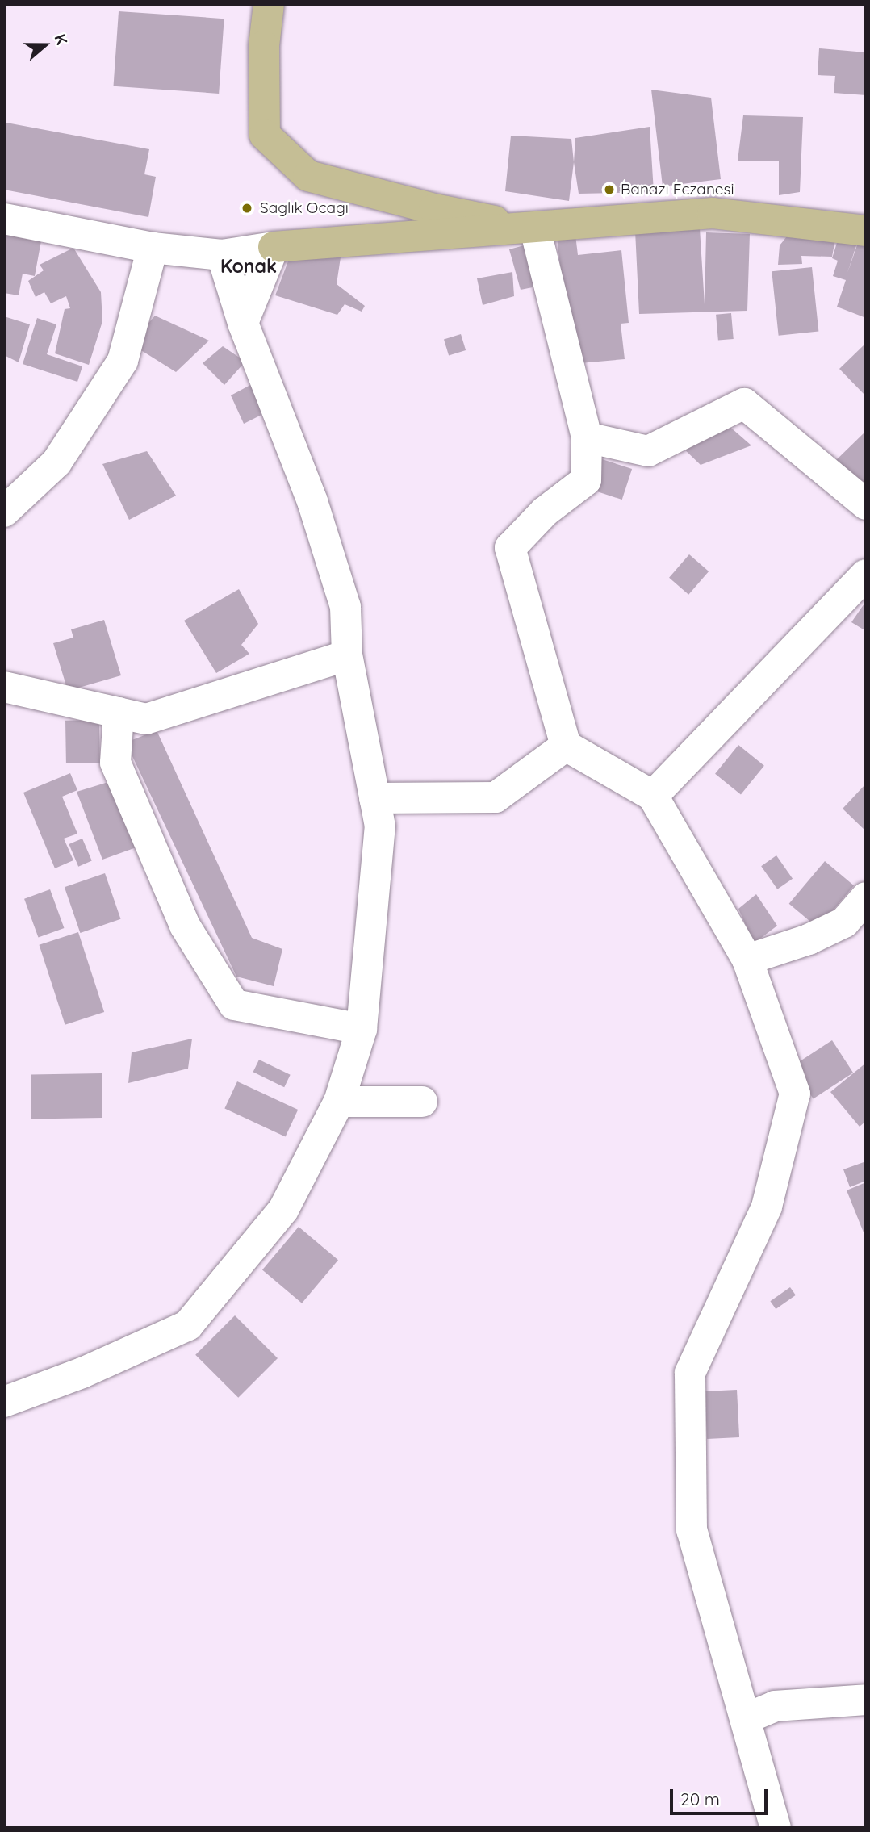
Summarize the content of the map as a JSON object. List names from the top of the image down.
{
  "districts": ["Konak"],
  "places": ["Banazı Eczanesi", "Saglık Ocagı"],
  "scale_bar": "20 m",
  "north": "right"
}
